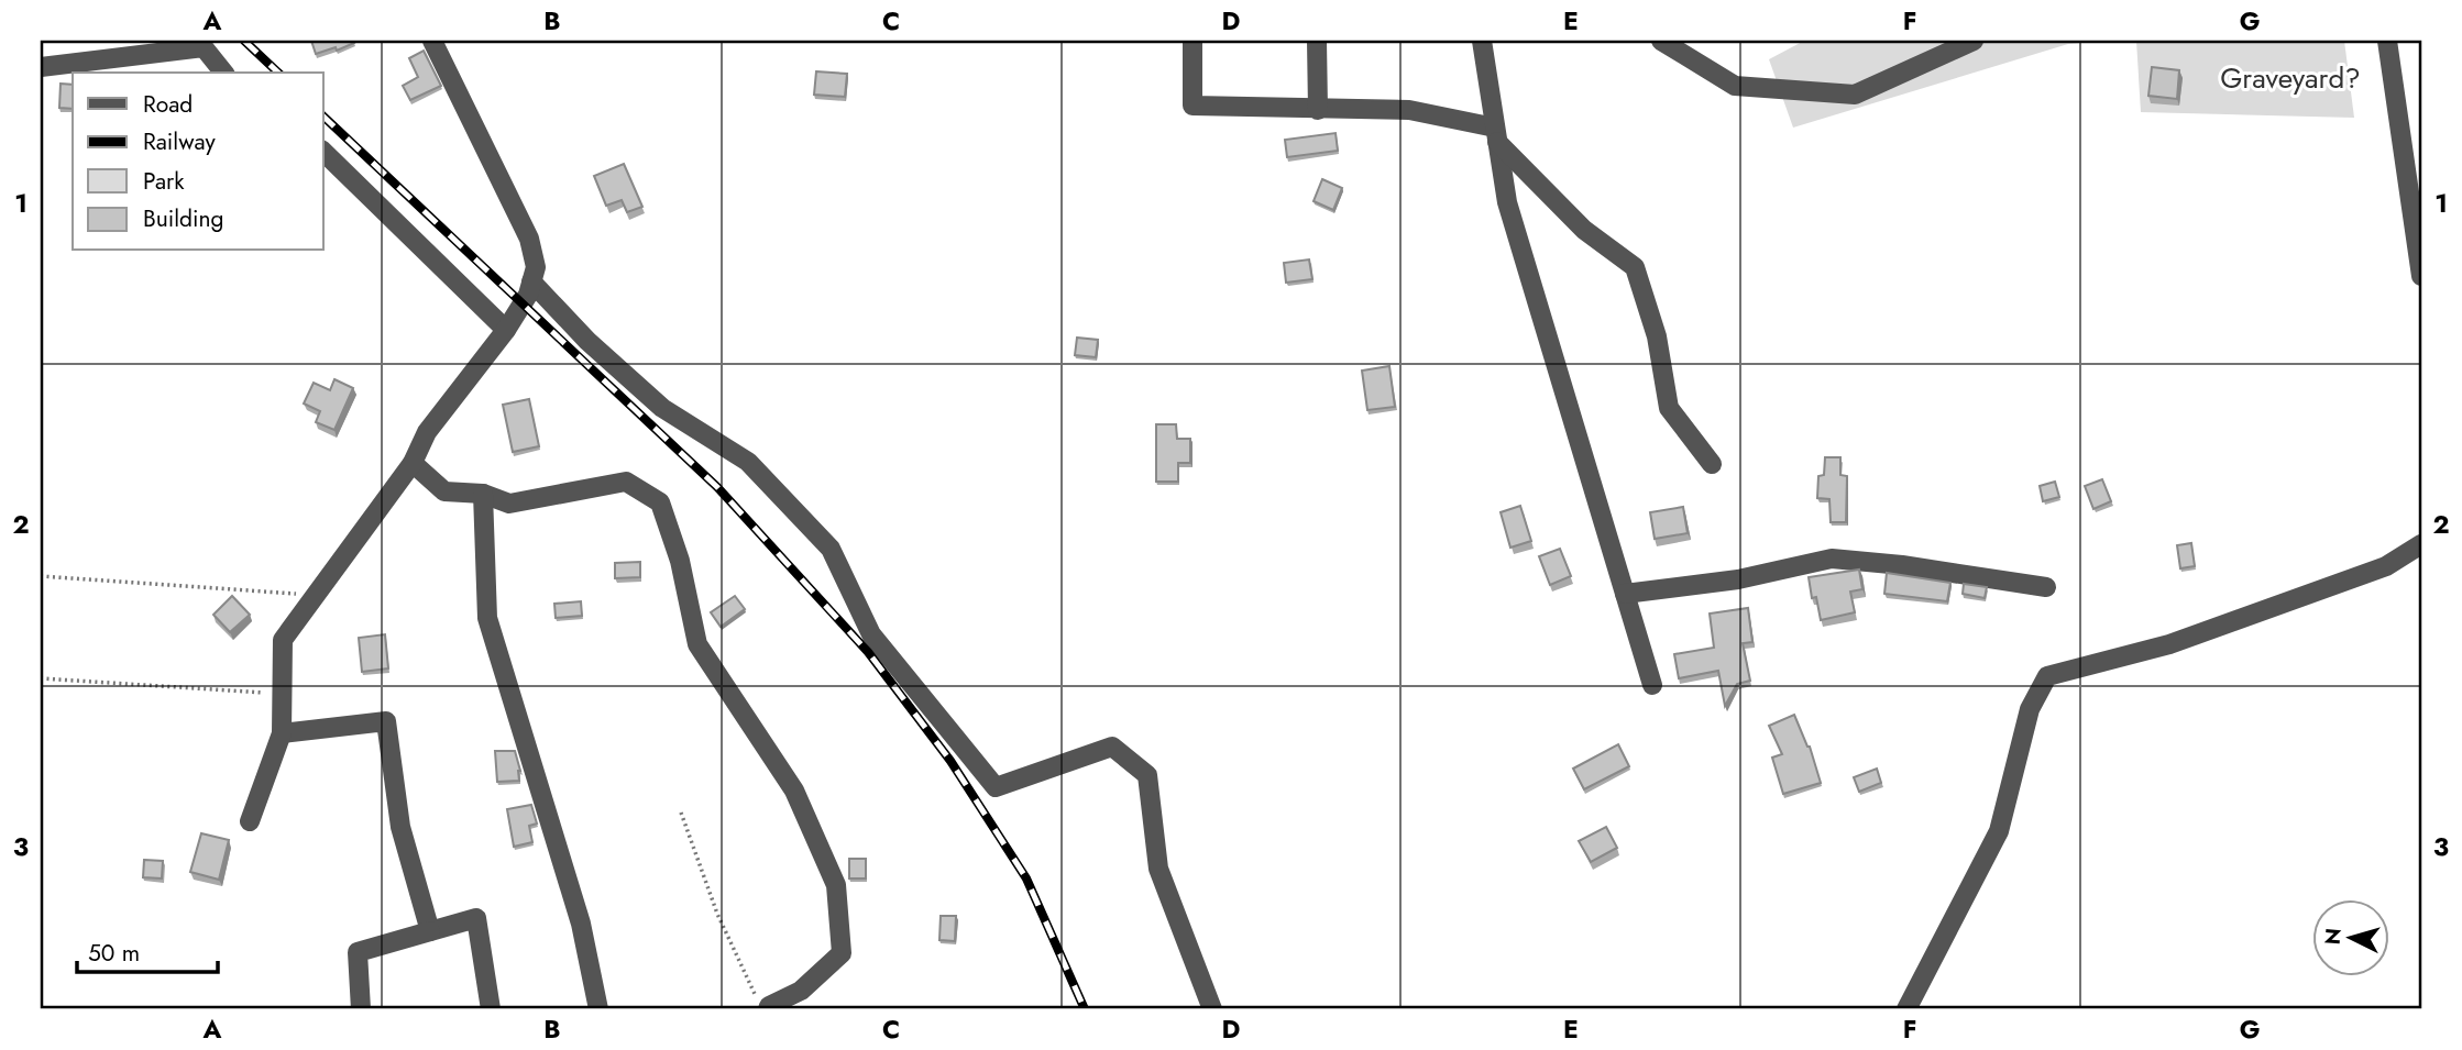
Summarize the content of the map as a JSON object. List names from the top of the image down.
{
  "parks": ["Graveyard?"],
  "legend": [
    "Road",
    "Railway",
    "Park",
    "Building"
  ],
  "scale_bar": "50 m",
  "north": "left",
  "grid": {
    "columns": [
      "A",
      "B",
      "C",
      "D",
      "E",
      "F",
      "G"
    ],
    "rows": ["1", "2", "3"]
  }
}
